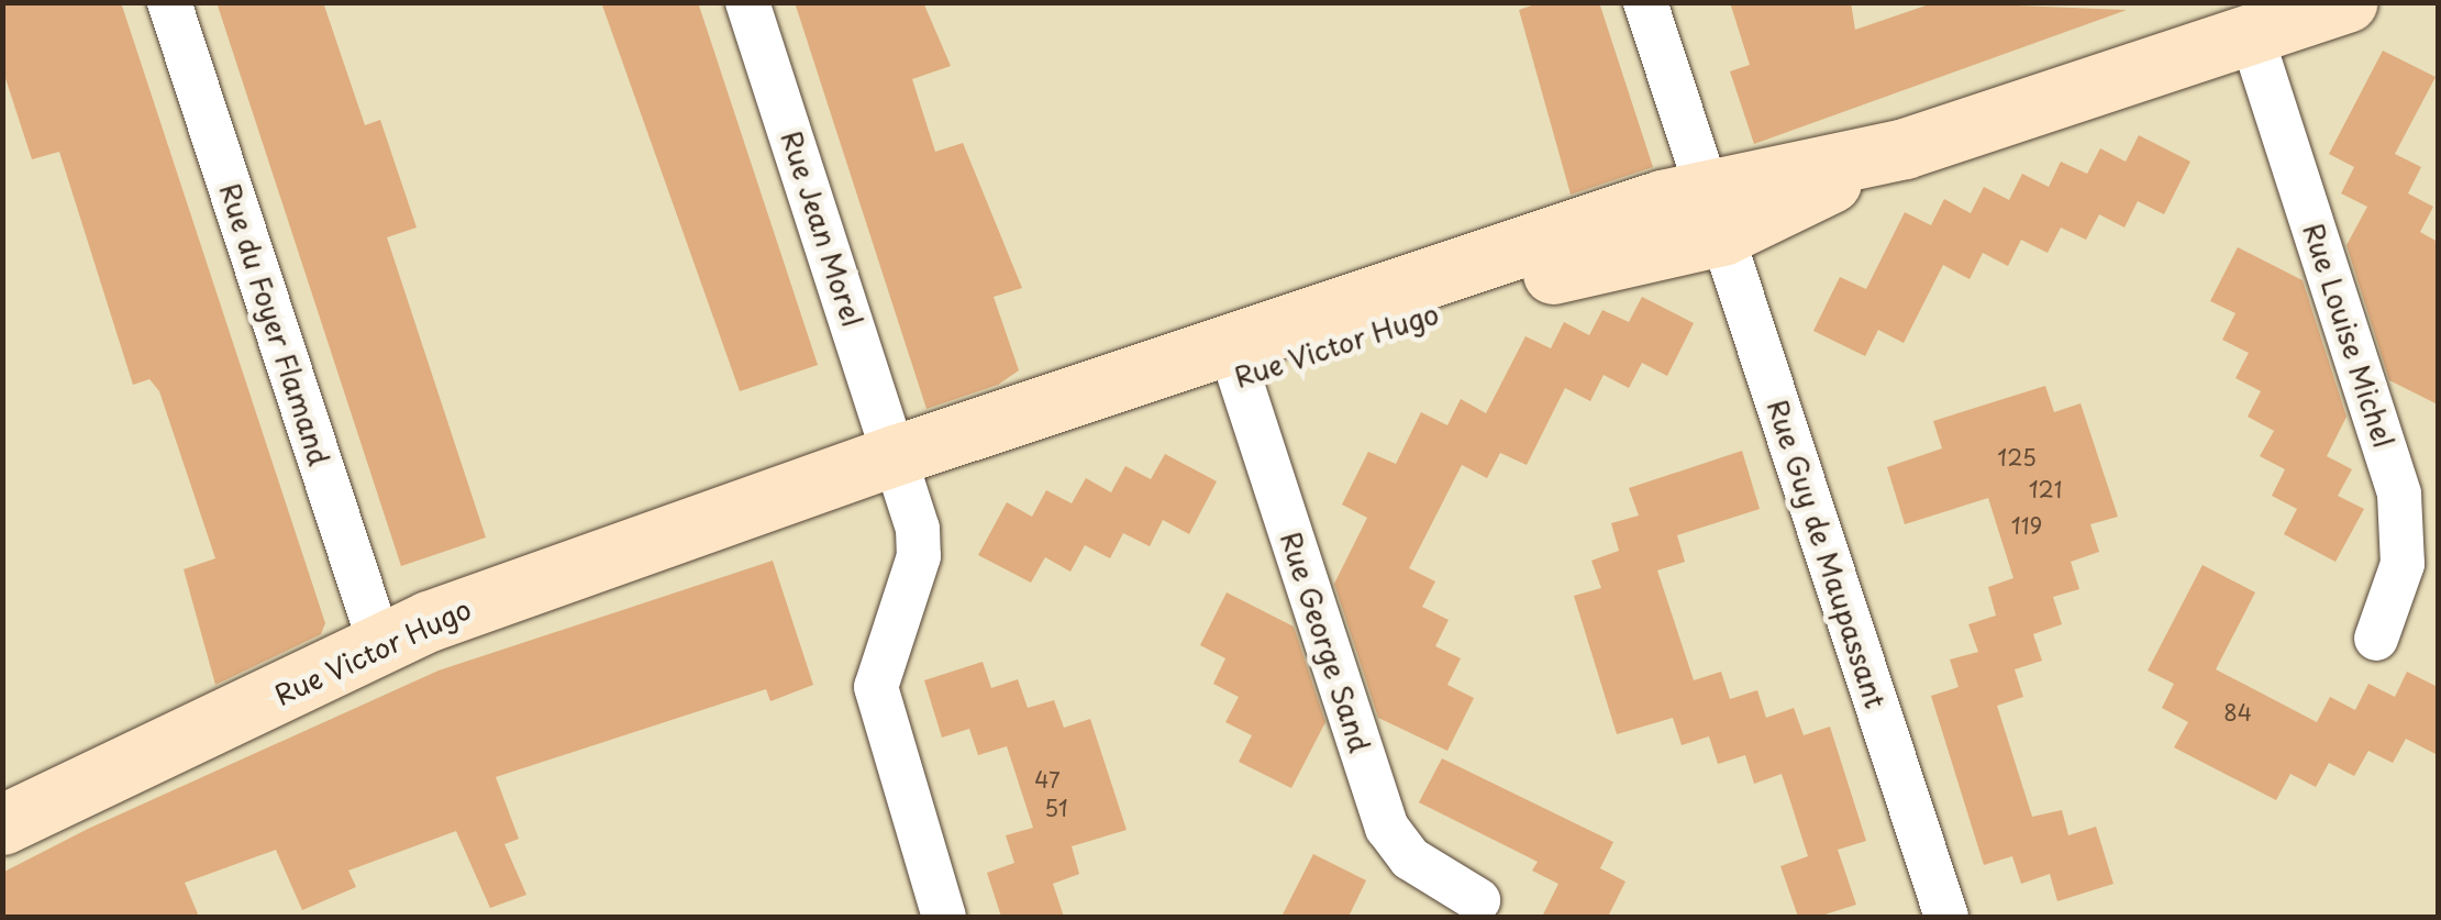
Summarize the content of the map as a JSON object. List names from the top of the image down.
{
  "streets": {
    "street": [
      "Rue Jean Morel",
      "Rue du Foyer Flamand",
      "Rue Louise Michel",
      "Rue Victor Hugo",
      "Rue Guy de Maupassant",
      "Rue George Sand"
    ]
  },
  "crossings": [
    ["Rue Jean Morel", "Rue Victor Hugo"],
    ["Rue du Foyer Flamand", "Rue Victor Hugo"],
    ["Rue Louise Michel", "Rue Victor Hugo"],
    ["Rue Victor Hugo", "Rue Guy de Maupassant"],
    ["Rue Victor Hugo", "Rue George Sand"]
  ],
  "house_numbers": [
    "125",
    "121",
    "119",
    "84",
    "47",
    "51"
  ]
}
